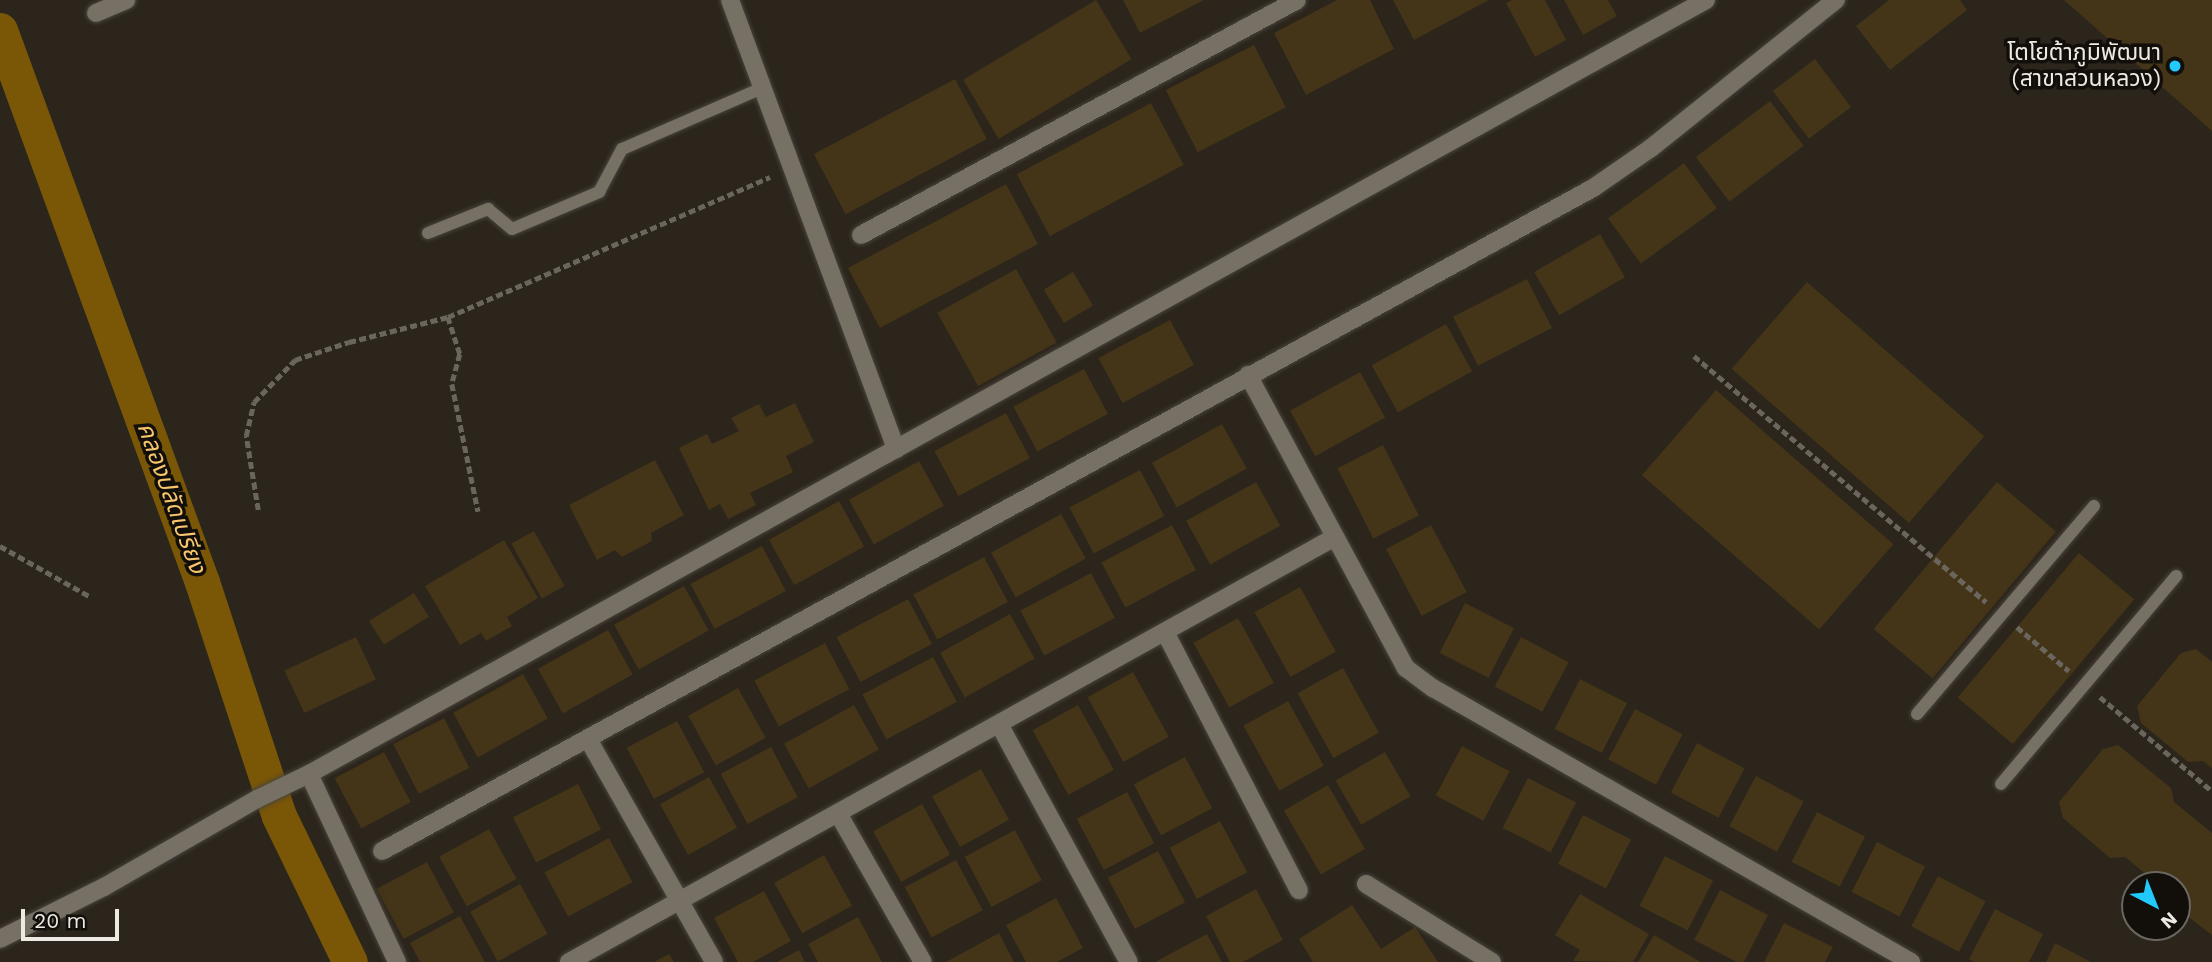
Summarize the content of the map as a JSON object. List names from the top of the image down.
{
  "water": ["คลองปลัดเปรียง"],
  "places": ["โตโยต้าภูมิพัฒนา (สาขาสวนหลวง)"],
  "scale_bar": "20 m",
  "north": "bottom right"
}
